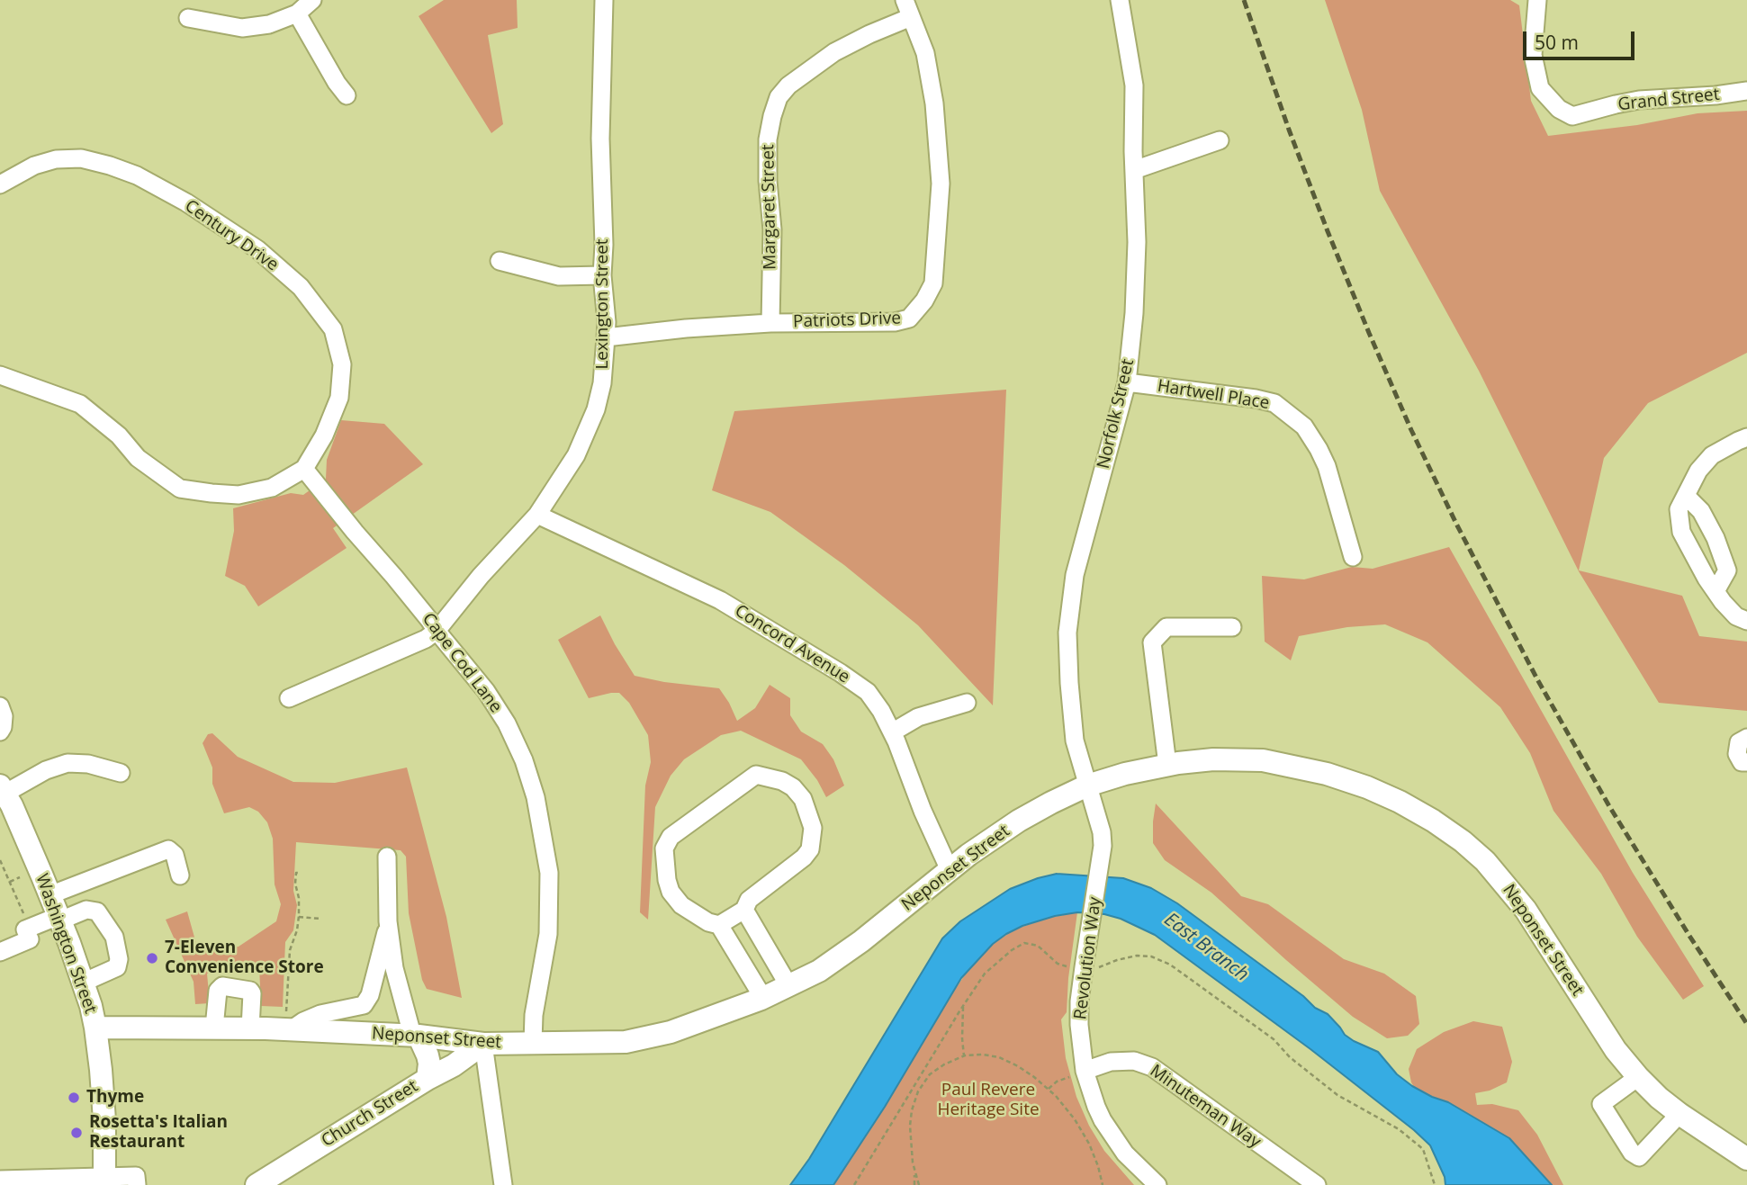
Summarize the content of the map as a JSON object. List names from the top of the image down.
{
  "streets": {
    "main road": ["Neponset Street", "Washington Street", "Church Street"],
    "street": [
      "Grand Street",
      "Margaret Street",
      "Century Drive",
      "Lexington Street",
      "Patriots Drive",
      "Hartwell Place",
      "Norfolk Street",
      "Concord Avenue",
      "Cape Cod Lane",
      "Revolution Way",
      "Minuteman Way"
    ]
  },
  "crossings": [
    ["Margaret Street", "Patriots Drive"],
    ["Century Drive", "Cape Cod Lane"],
    ["Lexington Street", "Patriots Drive"],
    ["Lexington Street", "Concord Avenue"],
    ["Lexington Street", "Cape Cod Lane"],
    ["Hartwell Place", "Norfolk Street"],
    ["Norfolk Street", "Neponset Street"],
    ["Norfolk Street", "Revolution Way"],
    ["Concord Avenue", "Neponset Street"],
    ["Cape Cod Lane", "Neponset Street"],
    ["Neponset Street", "Washington Street"],
    ["Neponset Street", "Revolution Way"],
    ["Neponset Street", "Church Street"],
    ["Revolution Way", "Minuteman Way"]
  ],
  "water": ["East Branch"],
  "parks": ["Paul Revere Heritage Site"],
  "places": ["7-Eleven Convenience Store", "Thyme", "Rosetta's Italian Restaurant"],
  "scale_bar": "50 m"
}
